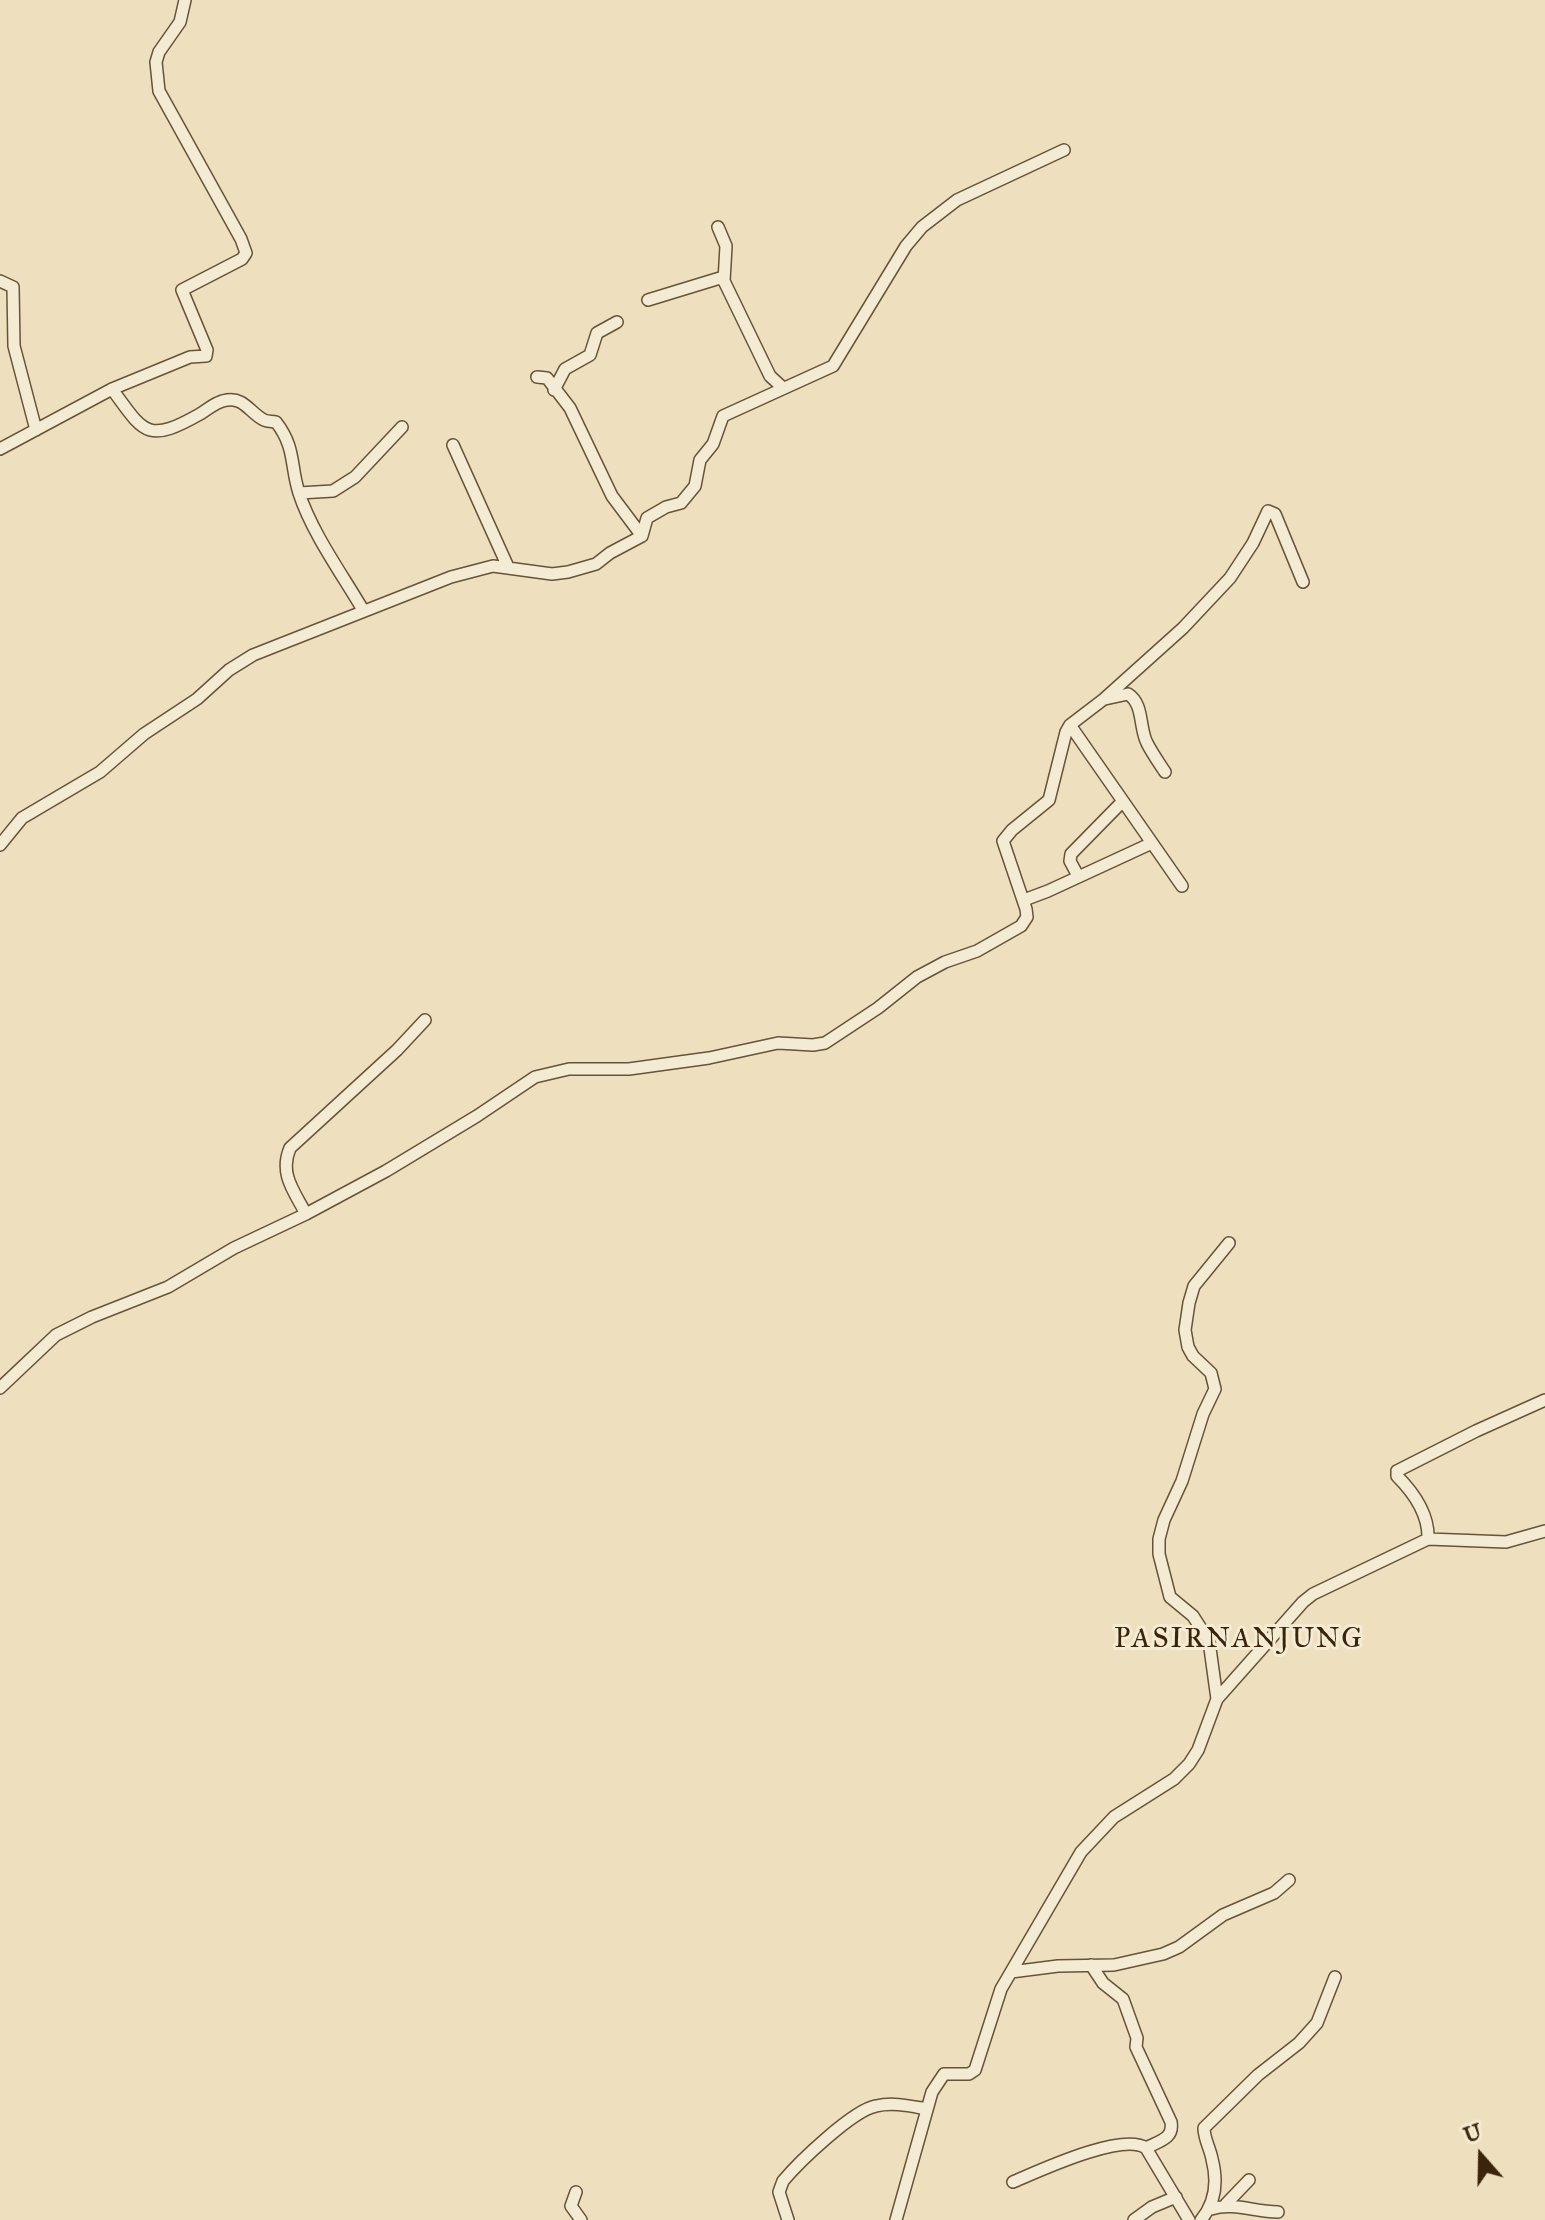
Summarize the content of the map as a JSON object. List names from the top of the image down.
{
  "districts": ["PASIRNANJUNG"],
  "north": "top"
}
